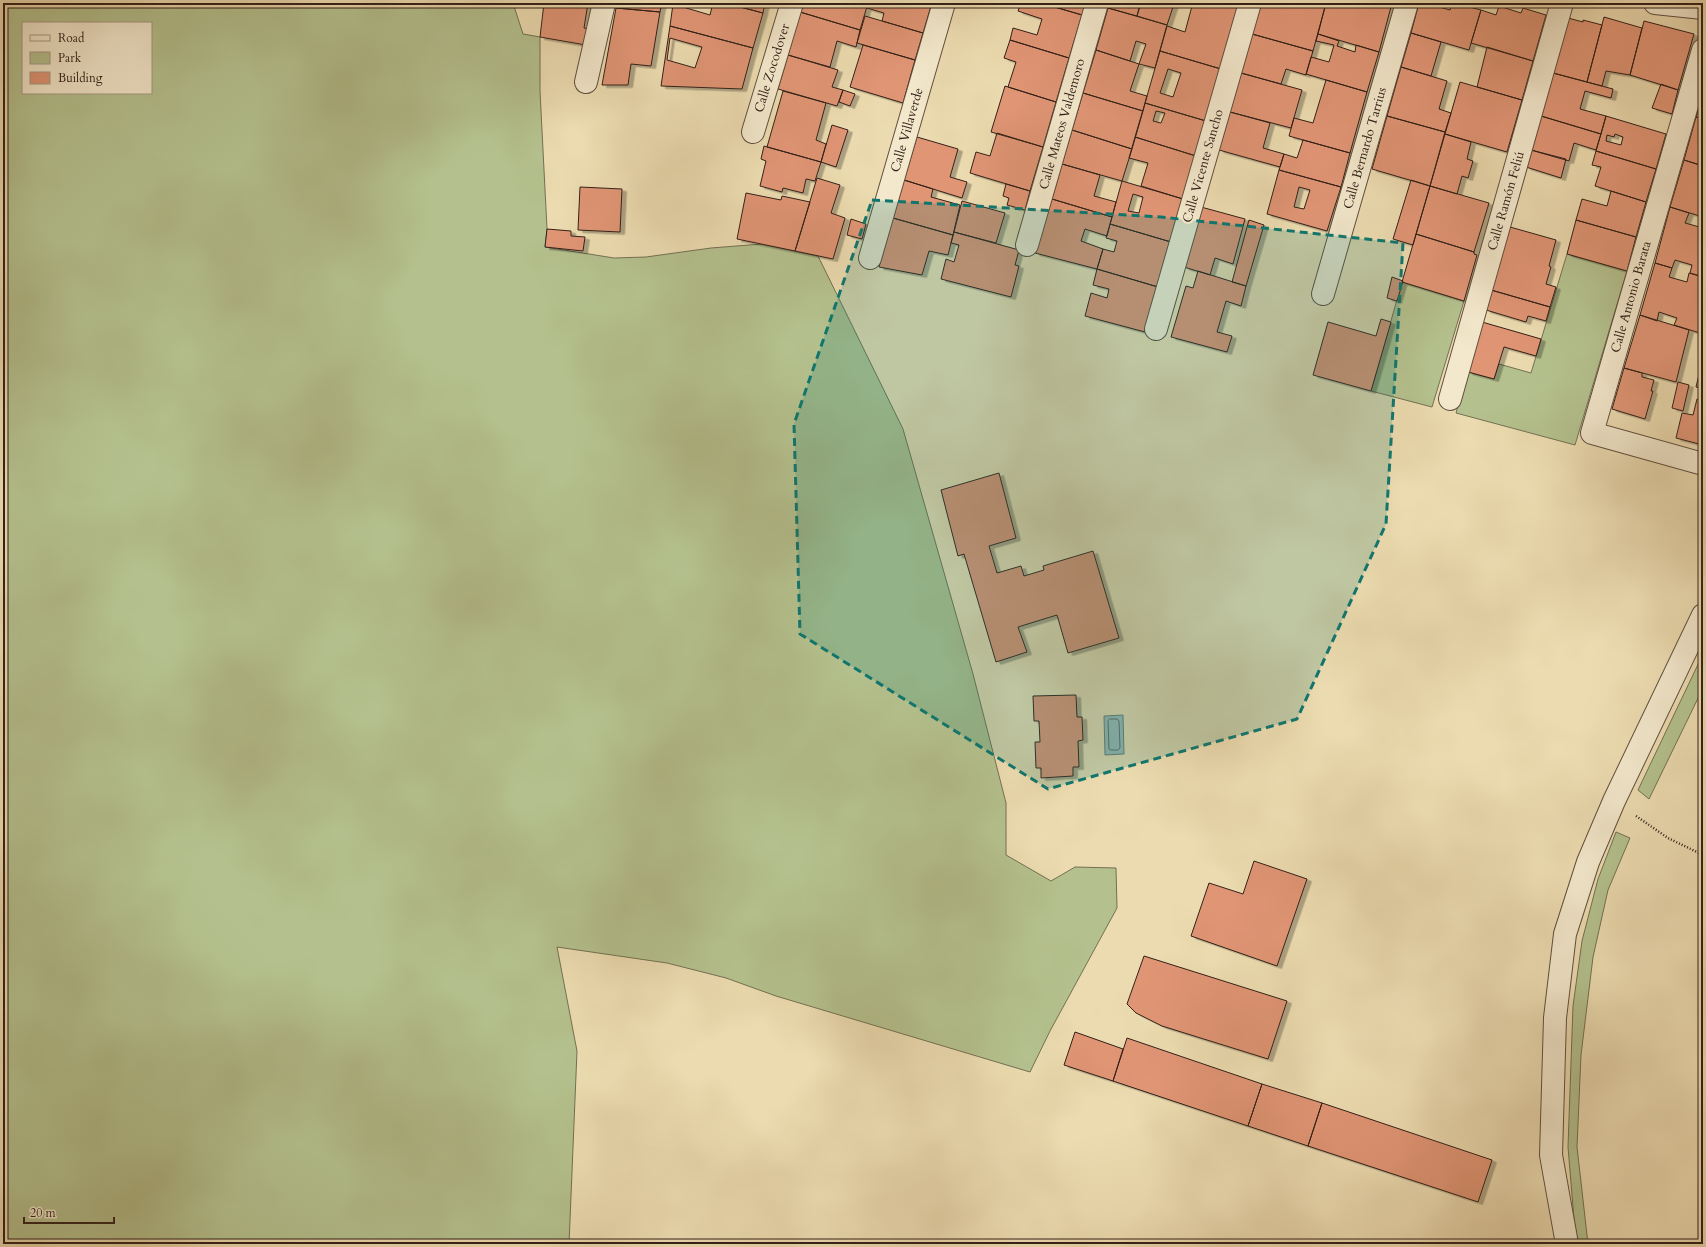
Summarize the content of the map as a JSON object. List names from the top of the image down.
{
  "streets": {
    "street": [
      "Calle Zocodover",
      "Calle Mateos Valdemoro",
      "Calle Villaverde",
      "Calle Bernardo Tarrius",
      "Calle Vicente Sancho",
      "Calle Ramón Feliú",
      "Calle Antonio Barata"
    ]
  },
  "legend": ["Road", "Park", "Building"],
  "scale_bar": "20 m"
}
